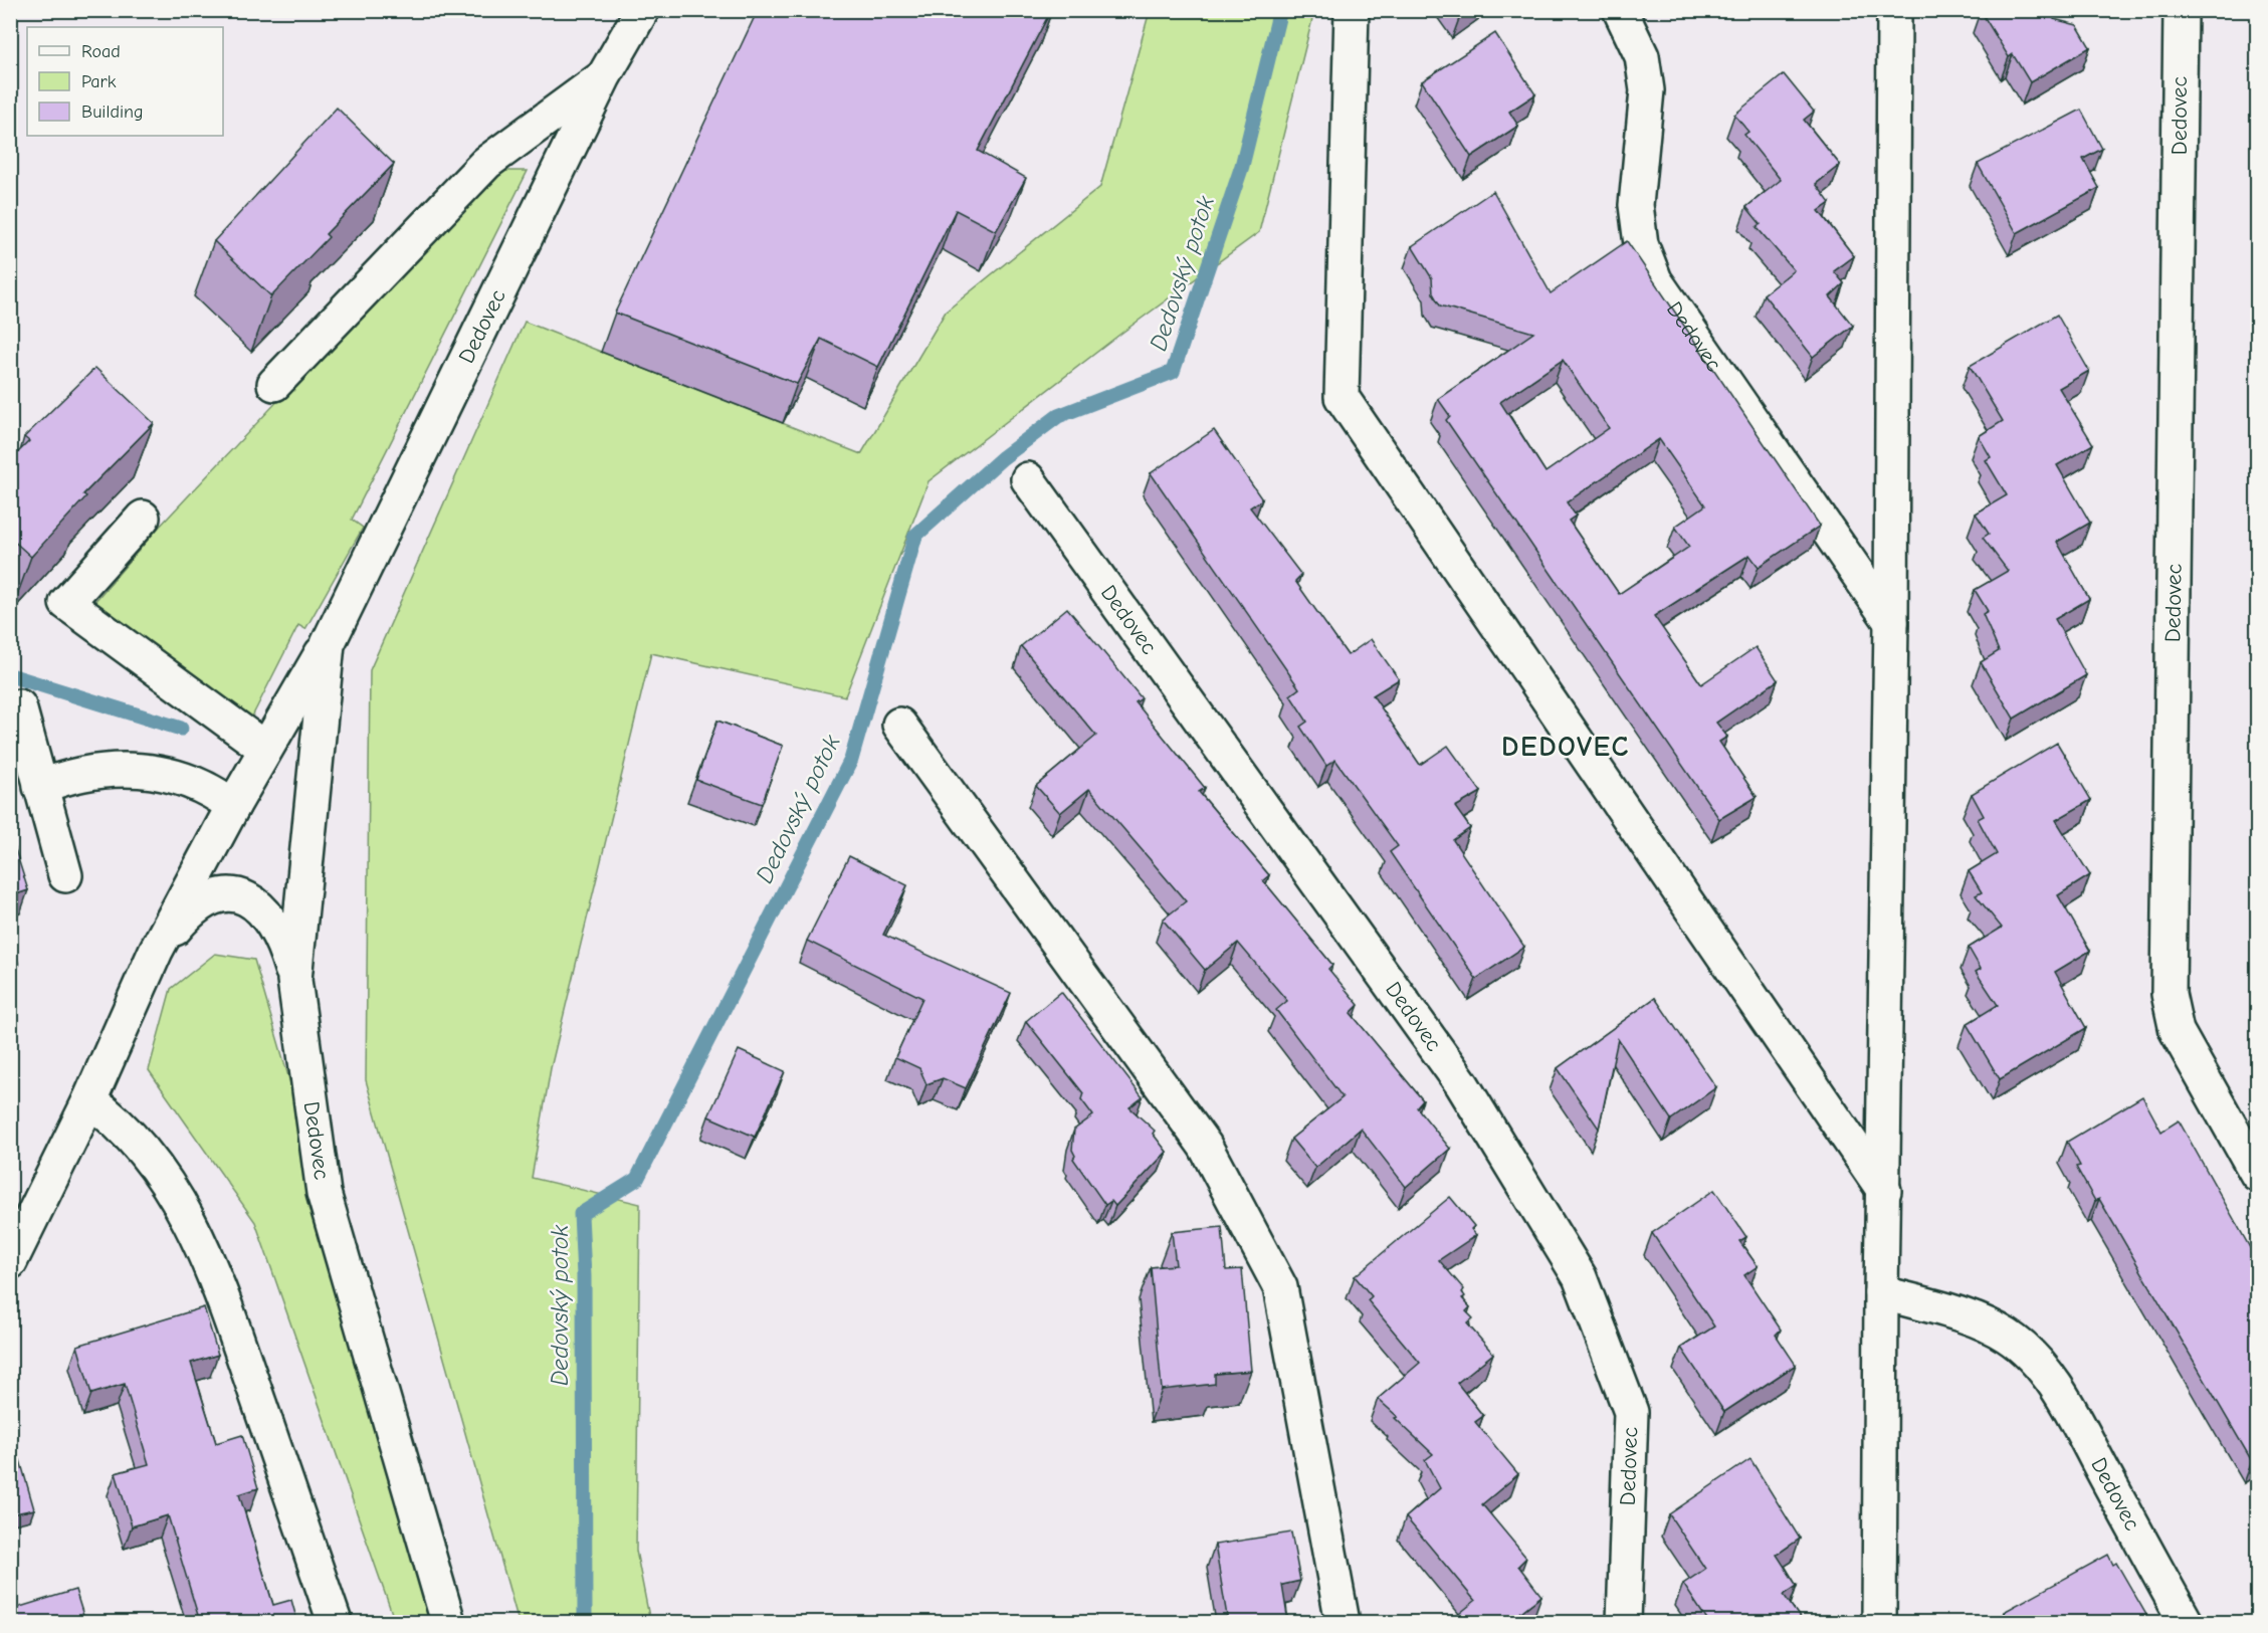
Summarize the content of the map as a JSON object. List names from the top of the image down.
{
  "streets": {
    "street": ["Dedovec"]
  },
  "districts": ["DEDOVEC"],
  "water": ["Dedovský potok"],
  "legend": ["Road", "Park", "Building"]
}
